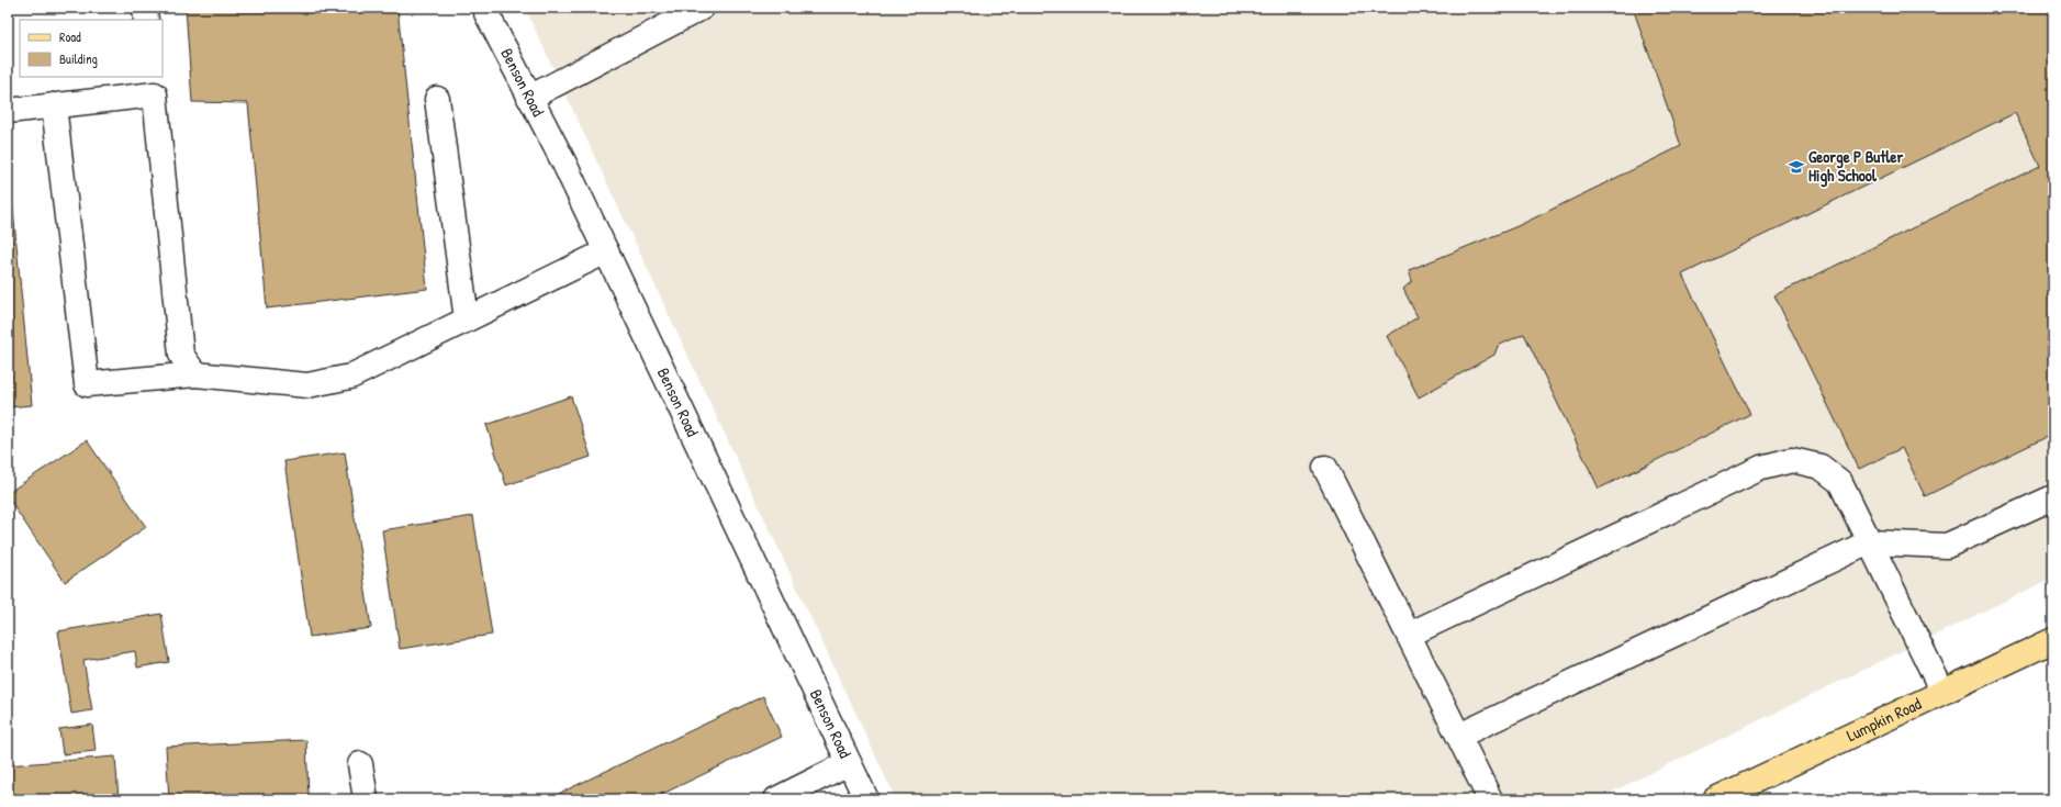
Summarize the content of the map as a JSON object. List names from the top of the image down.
{
  "streets": {
    "main road": ["Lumpkin Road"],
    "street": ["Benson Road"]
  },
  "places": {
    "school or university": ["George P Butler High School"]
  },
  "legend": ["Road", "Building"]
}
